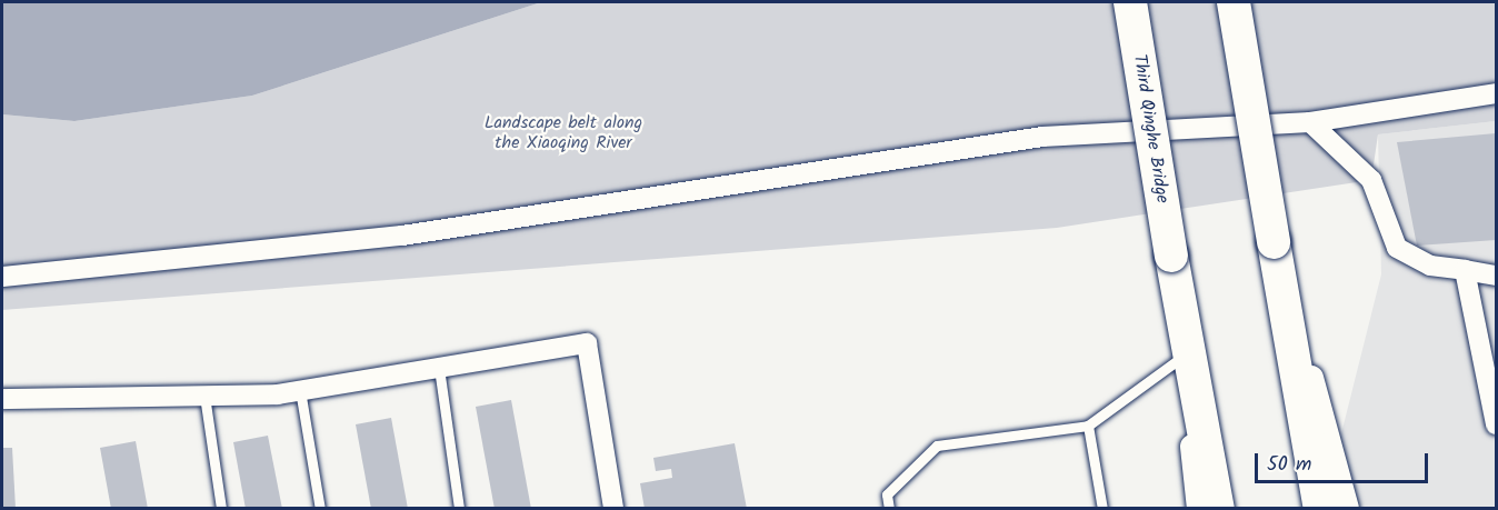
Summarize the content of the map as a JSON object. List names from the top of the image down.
{
  "streets": {
    "highway": ["Third Qinghe Bridge"]
  },
  "parks": ["Landscape belt along the Xiaoqing River"],
  "scale_bar": "50 m"
}
